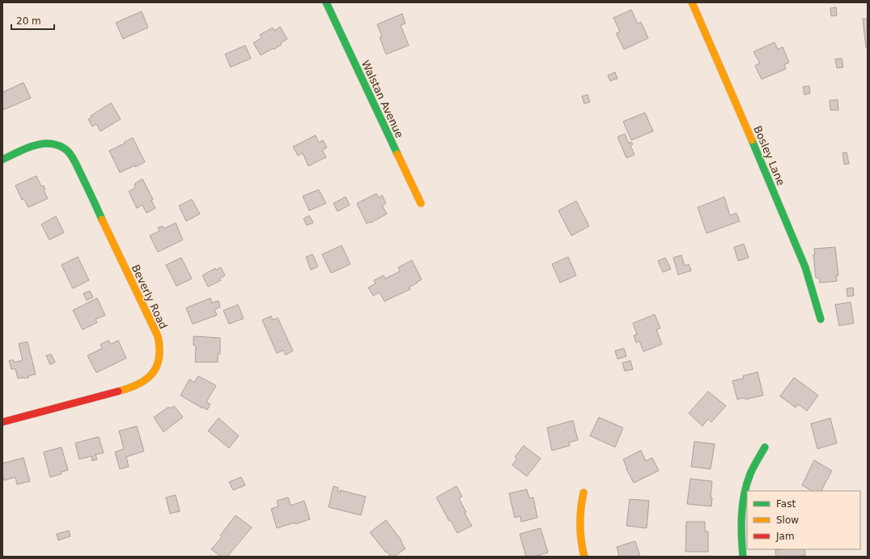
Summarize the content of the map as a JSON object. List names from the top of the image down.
{
  "streets": {
    "street": ["Walstan Avenue", "Bosley Lane", "Beverly Road"]
  },
  "legend": ["Fast", "Slow", "Jam"],
  "scale_bar": "20 m"
}
